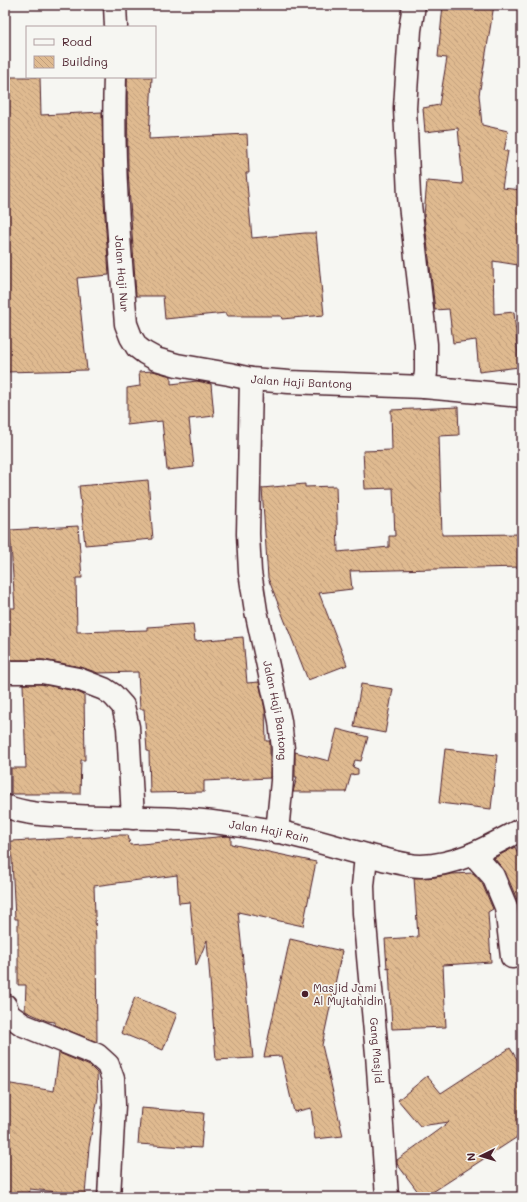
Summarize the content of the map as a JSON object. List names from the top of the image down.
{
  "streets": {
    "street": [
      "Jalan Haji Nur",
      "Jalan Haji Bantong",
      "Jalan Haji Rain",
      "Gang Masjid"
    ]
  },
  "crossings": [
    ["Jalan Haji Nur", "Jalan Haji Bantong"],
    ["Jalan Haji Bantong", "Jalan Haji Rain"],
    ["Jalan Haji Rain", "Gang Masjid"]
  ],
  "places": ["Masjid Jami Al Mujtahidin"],
  "legend": ["Road", "Building"],
  "north": "left"
}
